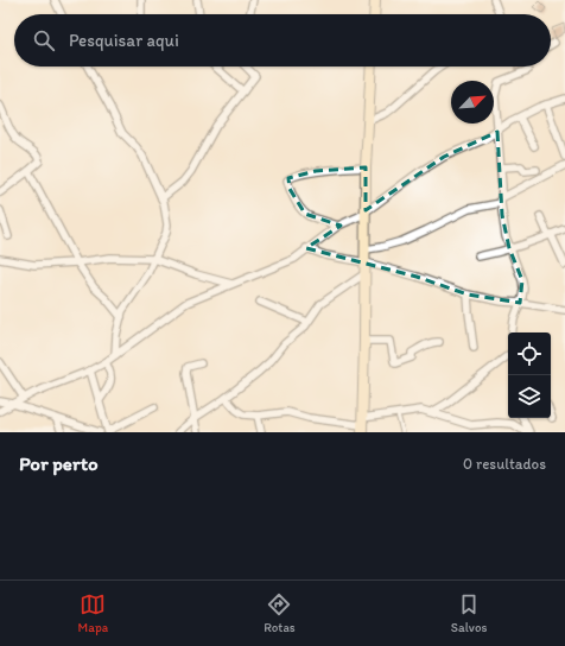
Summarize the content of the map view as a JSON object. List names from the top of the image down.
{
  "north": "top right",
  "page": {
    "search": "Pesquisar aqui",
    "heading": ["Por perto", "0 resultados"],
    "nav": ["Mapa", "Rotas", "Salvos"]
  }
}
